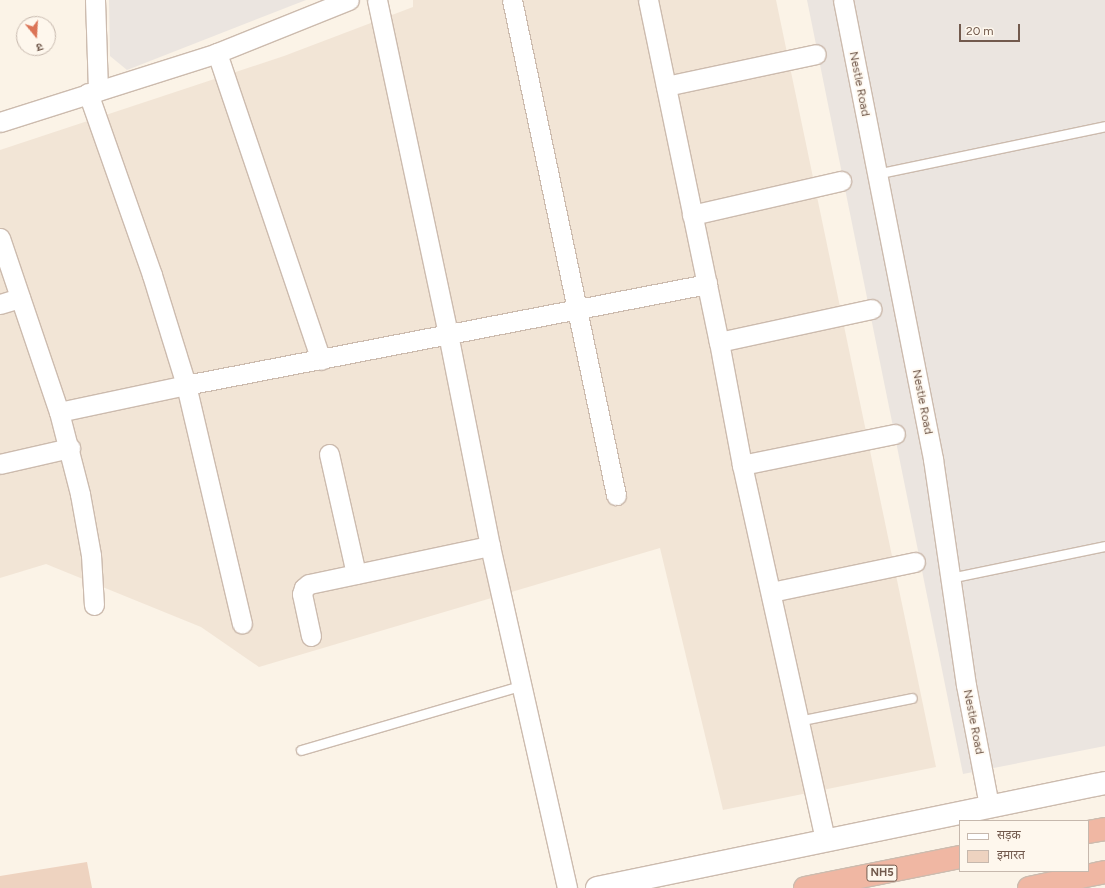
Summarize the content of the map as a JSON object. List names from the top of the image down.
{
  "streets": {
    "highway": ["NH5"],
    "street": ["Nestle Road"]
  },
  "legend": ["सड़क", "इमारत"],
  "scale_bar": "20 m",
  "north": "bottom"
}
